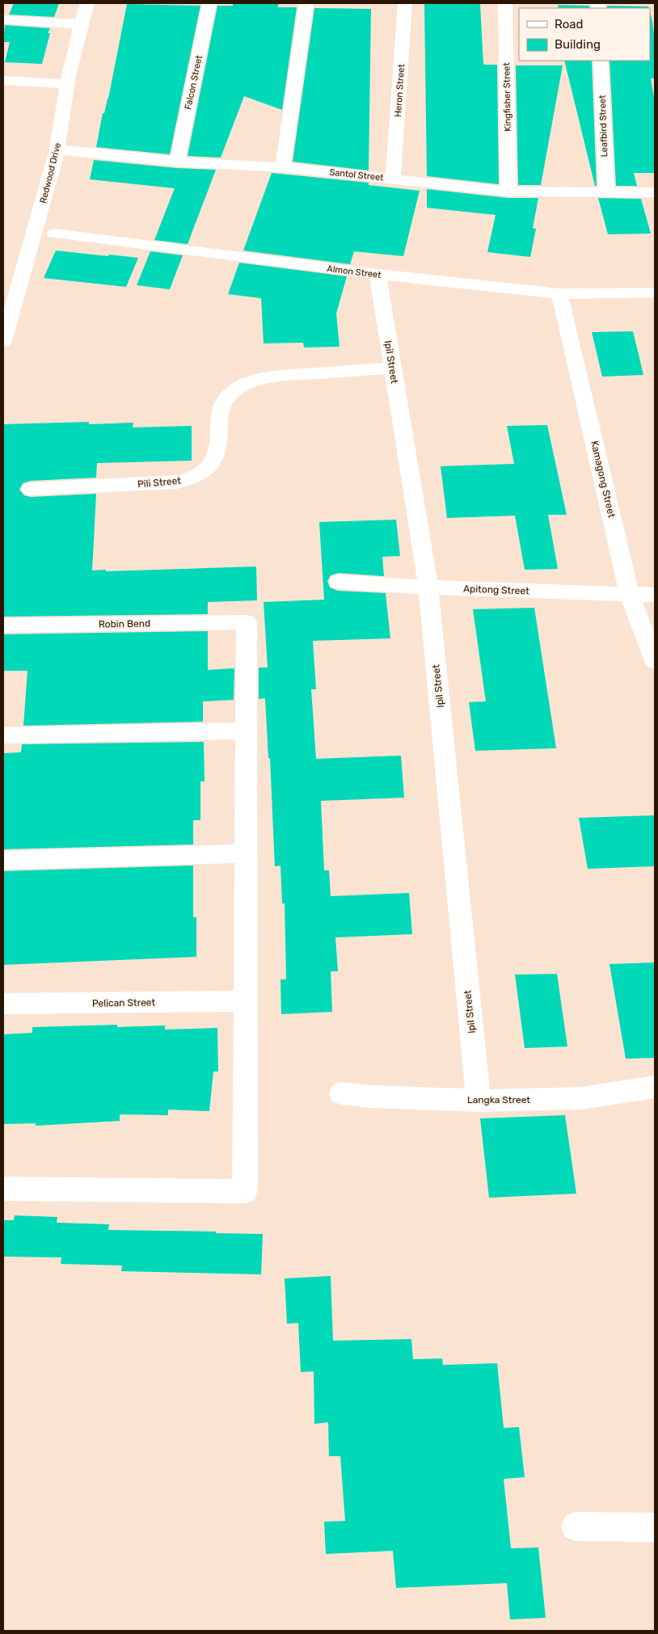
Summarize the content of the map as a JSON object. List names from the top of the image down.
{
  "streets": {
    "street": [
      "Falcon Street",
      "Heron Street",
      "Kingfisher Street",
      "Leafbird Street",
      "Redwood Drive",
      "Santol Street",
      "Almon Street",
      "Ipil Street",
      "Kamagong Street",
      "Pili Street",
      "Apitong Street",
      "Robin Bend",
      "Pelican Street",
      "Langka Street"
    ]
  },
  "crossings": [
    ["Falcon Street", "Santol Street"],
    ["Heron Street", "Santol Street"],
    ["Kingfisher Street", "Santol Street"],
    ["Leafbird Street", "Santol Street"],
    ["Redwood Drive", "Santol Street"],
    ["Almon Street", "Ipil Street"],
    ["Almon Street", "Kamagong Street"],
    ["Ipil Street", "Pili Street"],
    ["Ipil Street", "Apitong Street"],
    ["Ipil Street", "Langka Street"],
    ["Kamagong Street", "Apitong Street"]
  ],
  "legend": ["Road", "Building"]
}
